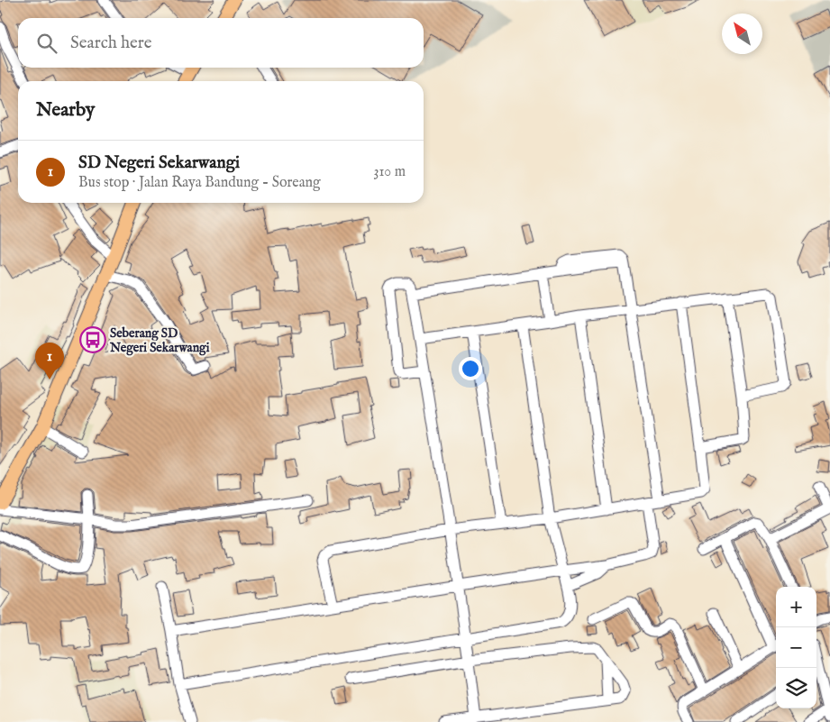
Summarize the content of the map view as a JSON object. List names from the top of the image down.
{
  "places": {
    "bus stop": ["Seberang SD Negeri Sekarwangi"]
  },
  "north": "top left",
  "page": {
    "search": "Search here",
    "heading": "Nearby",
    "list": [
      {
        "mark": "1",
        "name": "SD Negeri Sekarwangi",
        "note": "Bus stop · Jalan Raya Bandung - Soreang",
        "value": "310 m"
      }
    ],
    "pins": "1",
    "map_buttons": ["+", "−"]
  }
}
